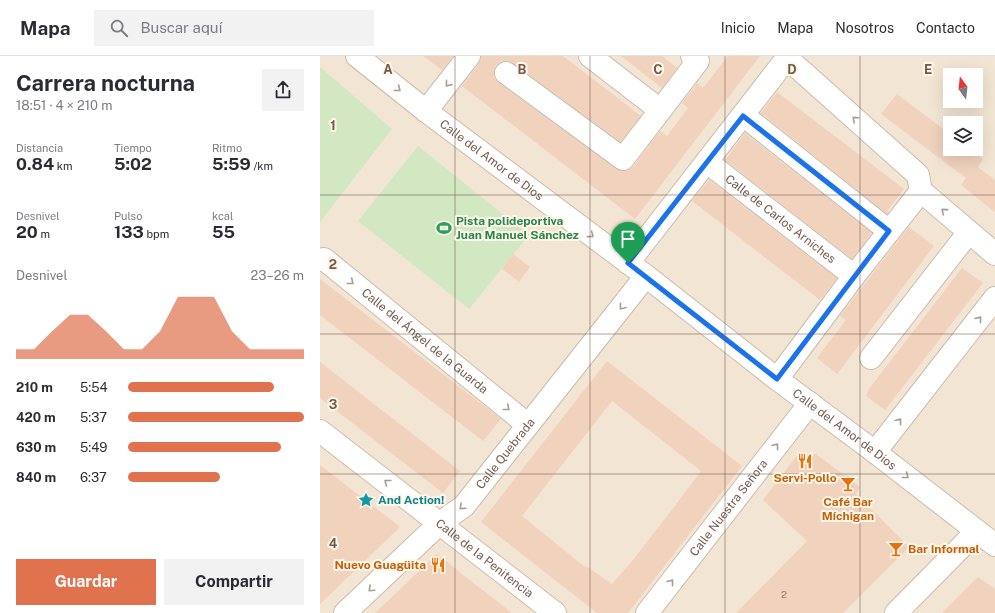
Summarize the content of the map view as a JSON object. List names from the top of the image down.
{
  "streets": {
    "street": [
      "Calle del Amor de Dios",
      "Calle de Carlos Arniches",
      "Calle del Ángel de la Guarda",
      "Calle Quebrada",
      "Calle Nuestra Señora",
      "Calle de la Penitencia"
    ]
  },
  "crossings": [
    ["Calle del Amor de Dios", "Calle Quebrada"],
    ["Calle del Amor de Dios", "Calle Nuestra Señora"],
    ["Calle del Ángel de la Guarda", "Calle Quebrada"],
    ["Calle Quebrada", "Calle de la Penitencia"]
  ],
  "one_way": [
    "Calle del Amor de Dios",
    "Calle del Ángel de la Guarda",
    "Calle Quebrada",
    "Calle Nuestra Señora",
    "Calle de la Penitencia"
  ],
  "places": {
    "sports": ["Pista polideportiva Juan Manuel Sánchez"],
    "restaurant": ["Servi-Pollo", "Nuevo Guagüita"],
    "bar": ["Café Bar Míchigan", "Bar Informal"],
    "place": ["And Action!"]
  },
  "house_numbers": ["2"],
  "north": "top",
  "page": {
    "header": "Mapa",
    "search": "Buscar aquí",
    "nav": [
      "Inicio",
      "Mapa",
      "Nosotros",
      "Contacto"
    ],
    "heading": ["Carrera nocturna", "18:51 · 4 × 210 m"],
    "stats": [
      ["Distancia", "0.84 km"],
      ["Tiempo", "5:02"],
      ["Ritmo", "5:59 /km"],
      ["Desnivel", "20 m"],
      ["Pulso", "133 bpm"],
      ["kcal", "55"]
    ],
    "chart": ["Desnivel", "23–26 m"],
    "list": [
      {
        "name": "210 m",
        "note": "5:54"
      },
      {
        "name": "420 m",
        "note": "5:37"
      },
      {
        "name": "630 m",
        "note": "5:49"
      },
      {
        "name": "840 m",
        "note": "6:37"
      }
    ],
    "buttons": ["Guardar", "Compartir"]
  },
  "grid": {
    "columns": [
      "A",
      "B",
      "C",
      "D",
      "E"
    ],
    "rows": [
      "1",
      "2",
      "3",
      "4"
    ]
  }
}
